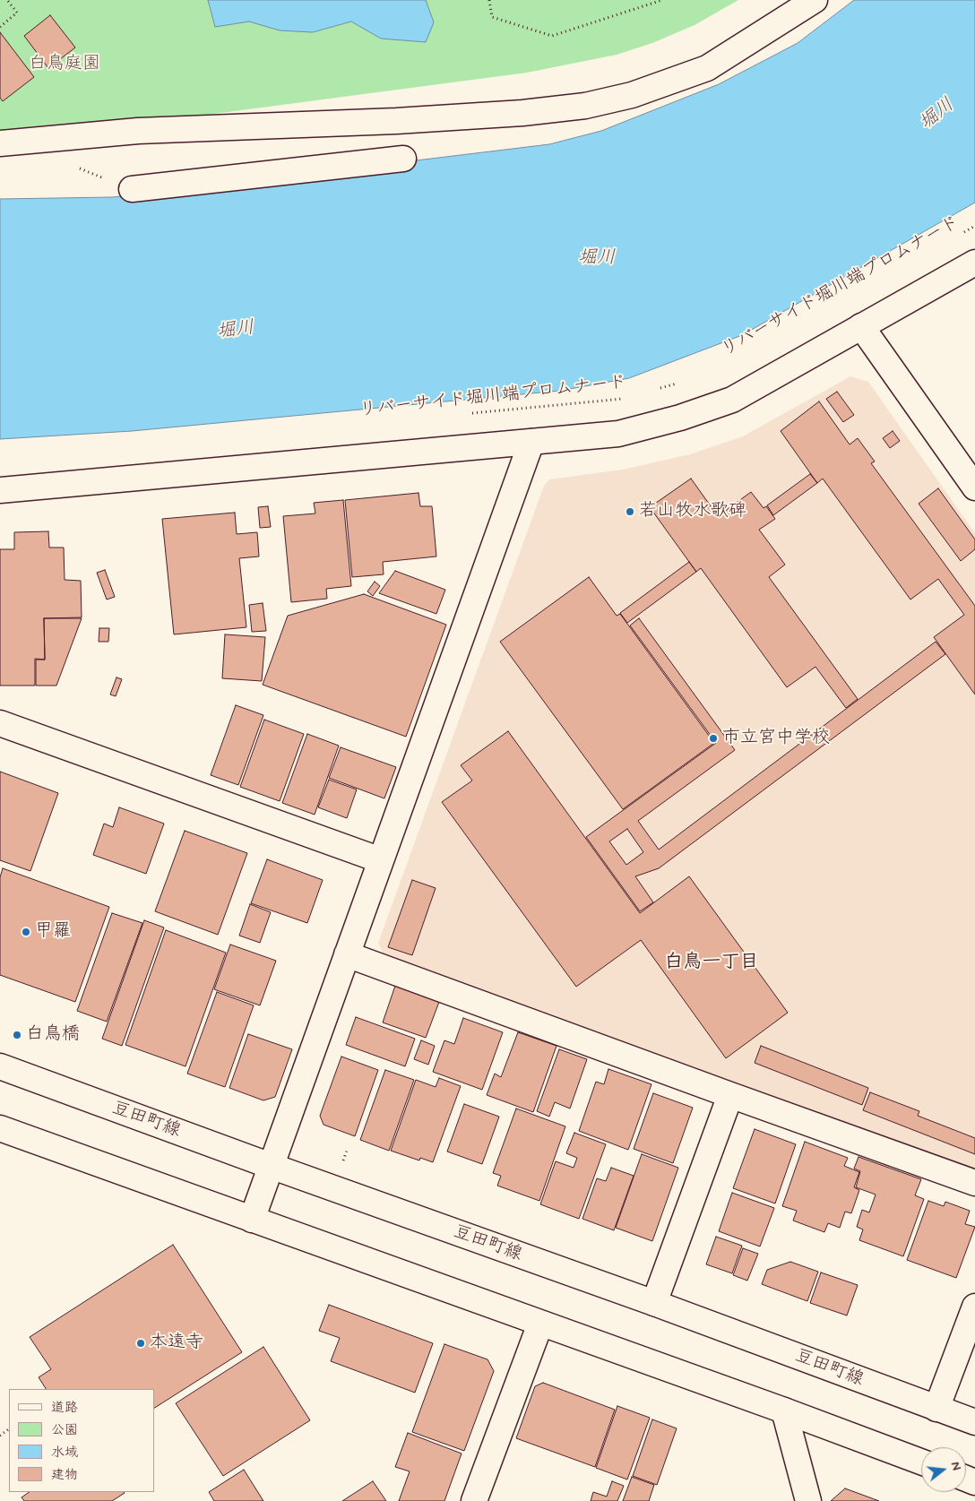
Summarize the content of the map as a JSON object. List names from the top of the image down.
{
  "streets": {
    "street": ["豆田町線"],
    "path": ["リバーサイド堀川端プロムナード"]
  },
  "districts": ["白鳥一丁目"],
  "water": ["堀川"],
  "parks": ["白鳥庭園"],
  "places": [
    "若山牧水歌碑",
    "市立宮中学校",
    "甲羅",
    "白鳥橋",
    "本遠寺"
  ],
  "legend": [
    "道路",
    "公園",
    "水域",
    "建物"
  ],
  "north": "right"
}
